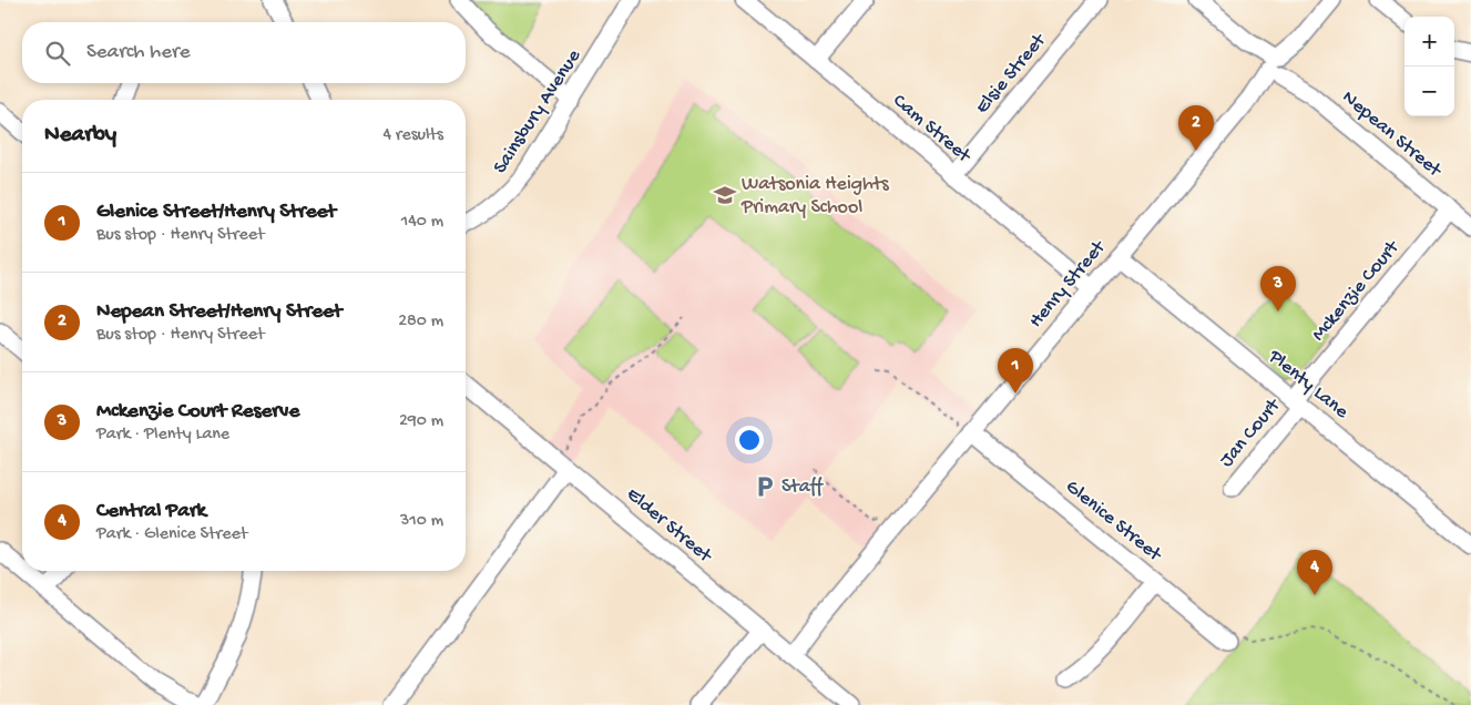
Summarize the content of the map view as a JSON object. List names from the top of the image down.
{
  "streets": {
    "street": [
      "Elsie Street",
      "Sainsbury Avenue",
      "Cam Street",
      "Nepean Street",
      "Henry Street",
      "Mckenzie Court",
      "Plenty Lane",
      "Jan Court",
      "Glenice Street",
      "Elder Street"
    ]
  },
  "crossings": [
    ["Elsie Street", "Cam Street"],
    ["Cam Street", "Henry Street"],
    ["Nepean Street", "Henry Street"],
    ["Nepean Street", "Mckenzie Court"],
    ["Henry Street", "Plenty Lane"],
    ["Henry Street", "Glenice Street"],
    ["Henry Street", "Elder Street"],
    ["Mckenzie Court", "Plenty Lane"],
    ["Mckenzie Court", "Jan Court"],
    ["Plenty Lane", "Jan Court"]
  ],
  "places": {
    "school or university": ["Watsonia Heights Primary School"],
    "parking": ["Staff"]
  },
  "page": {
    "map_buttons": ["+", "−"],
    "search": "Search here",
    "heading": ["Nearby", "4 results"],
    "pins": [
      "2",
      "3",
      "1",
      "4"
    ],
    "list": [
      {
        "mark": "1",
        "name": "Glenice Street/Henry Street",
        "note": "Bus stop · Henry Street",
        "value": "140 m"
      },
      {
        "mark": "2",
        "name": "Nepean Street/Henry Street",
        "note": "Bus stop · Henry Street",
        "value": "280 m"
      },
      {
        "mark": "3",
        "name": "Mckenzie Court Reserve",
        "note": "Park · Plenty Lane",
        "value": "290 m"
      },
      {
        "mark": "4",
        "name": "Central Park",
        "note": "Park · Glenice Street",
        "value": "310 m"
      }
    ]
  }
}
